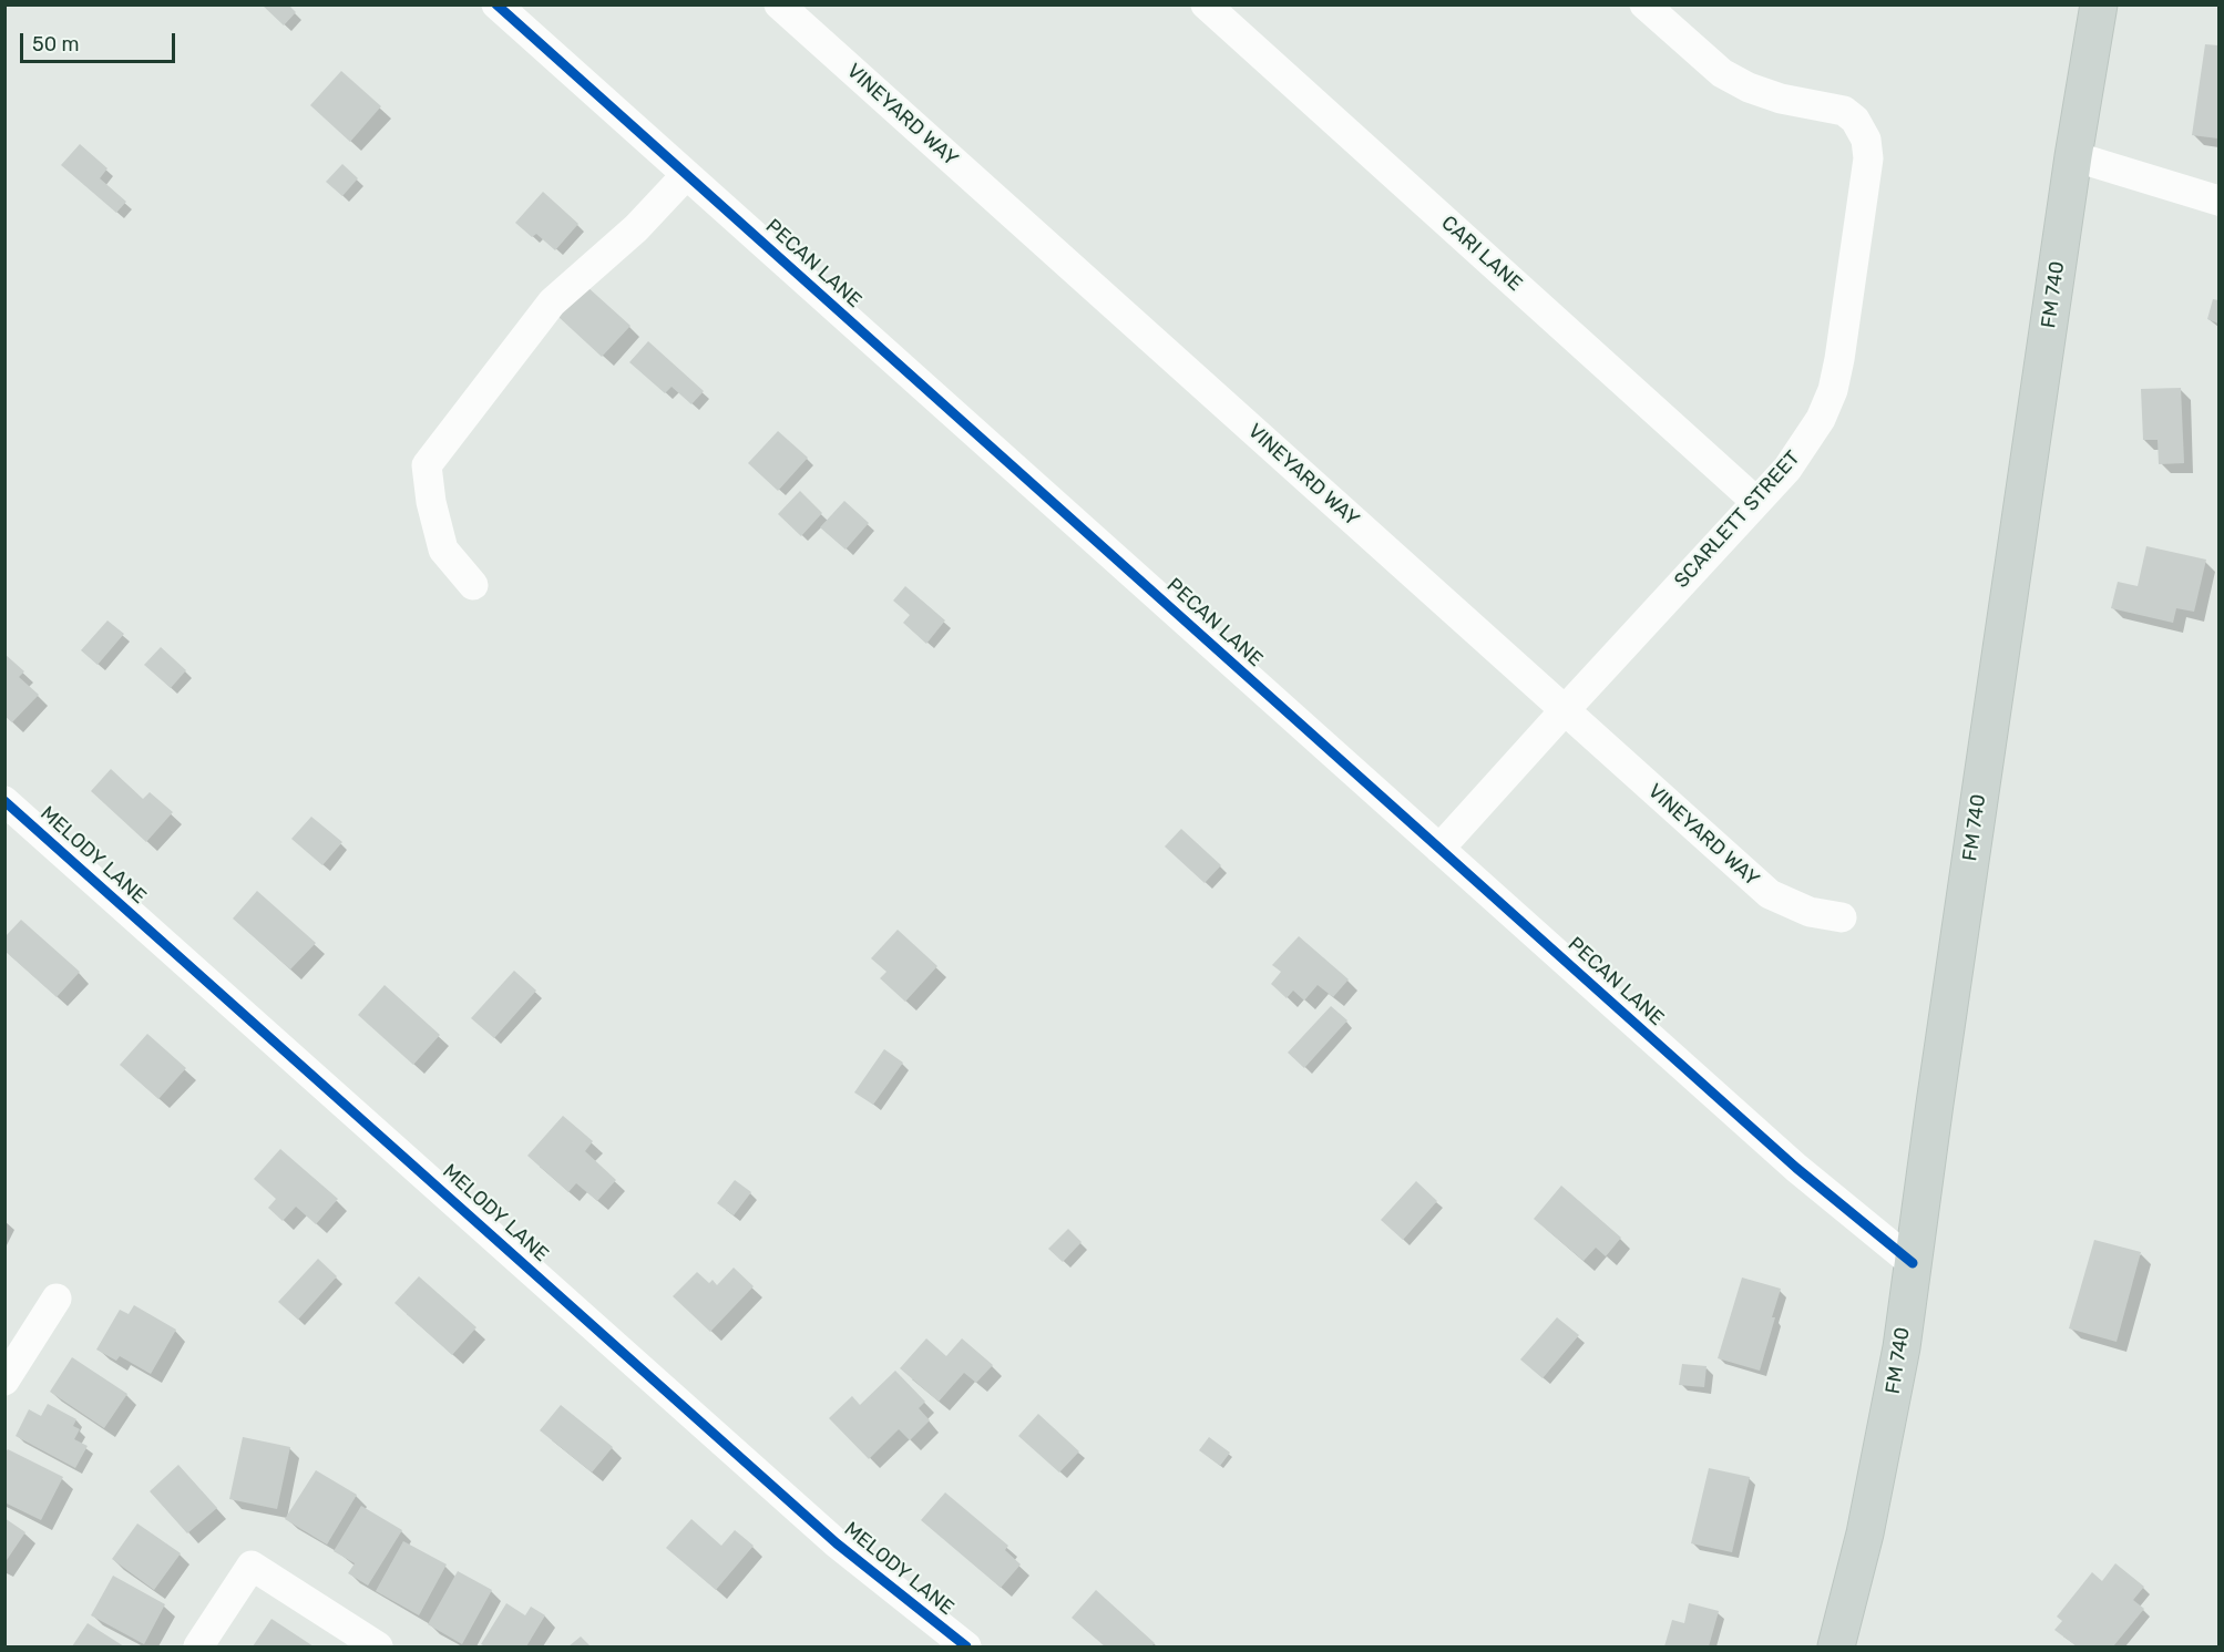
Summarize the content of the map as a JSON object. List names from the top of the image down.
{
  "streets": {
    "main road": ["FM 740"],
    "street": [
      "VINEYARD WAY",
      "CARI LANE",
      "PECAN LANE",
      "SCARLETT STREET",
      "MELODY LANE"
    ]
  },
  "crossings": [
    ["VINEYARD WAY", "SCARLETT STREET"],
    ["CARI LANE", "SCARLETT STREET"],
    ["PECAN LANE", "FM 740"],
    ["PECAN LANE", "SCARLETT STREET"]
  ],
  "scale_bar": "50 m"
}
